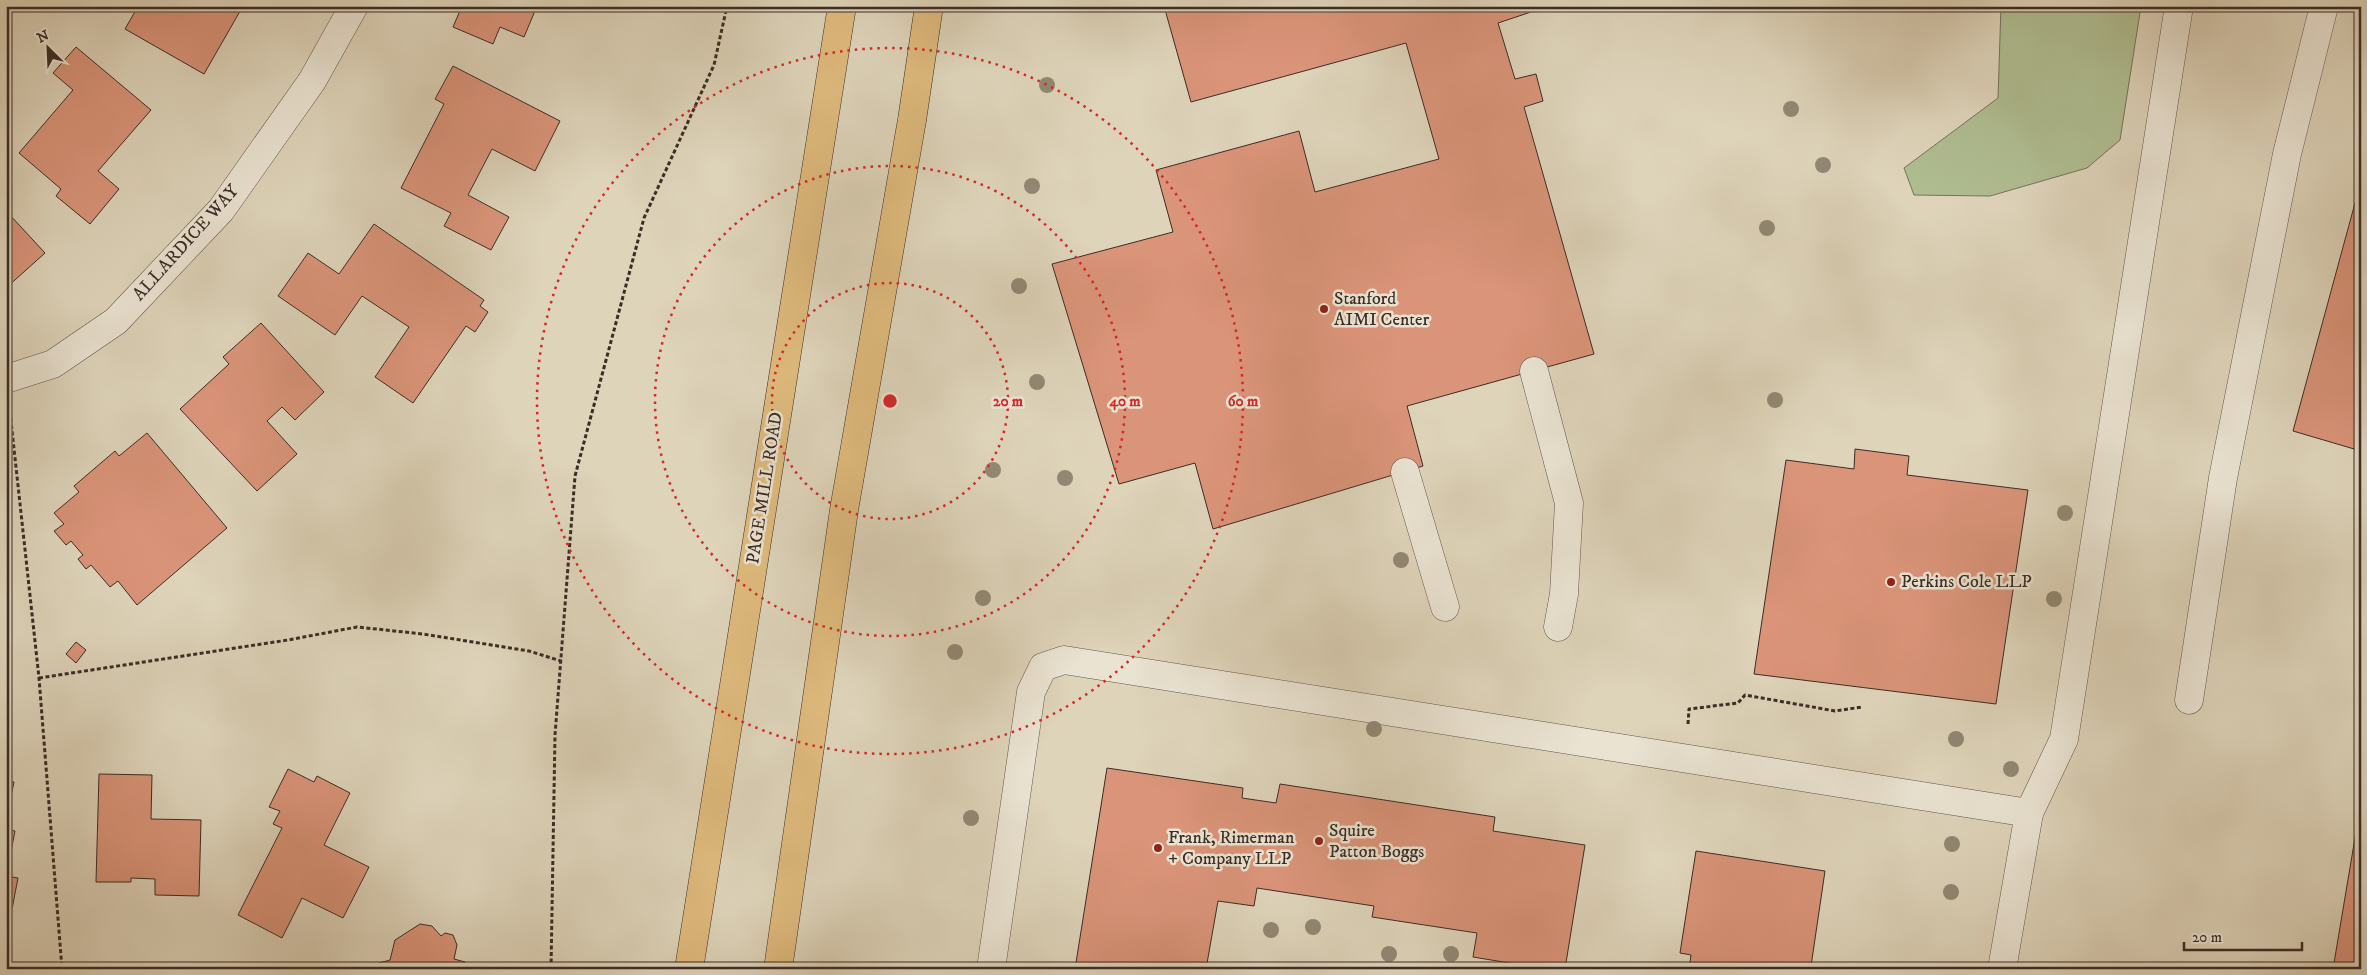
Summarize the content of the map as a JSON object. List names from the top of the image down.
{
  "streets": {
    "main road": ["PAGE MILL ROAD"],
    "street": ["ALLARDICE WAY"]
  },
  "places": [
    "Stanford AIMI Center",
    "Perkins Cole LLP",
    "Squire Patton Boggs",
    "Frank, Rimerman + Company LLP"
  ],
  "scale_bar": "20 m",
  "north": "top left",
  "rings": ["20 m", "40 m", "60 m"]
}
